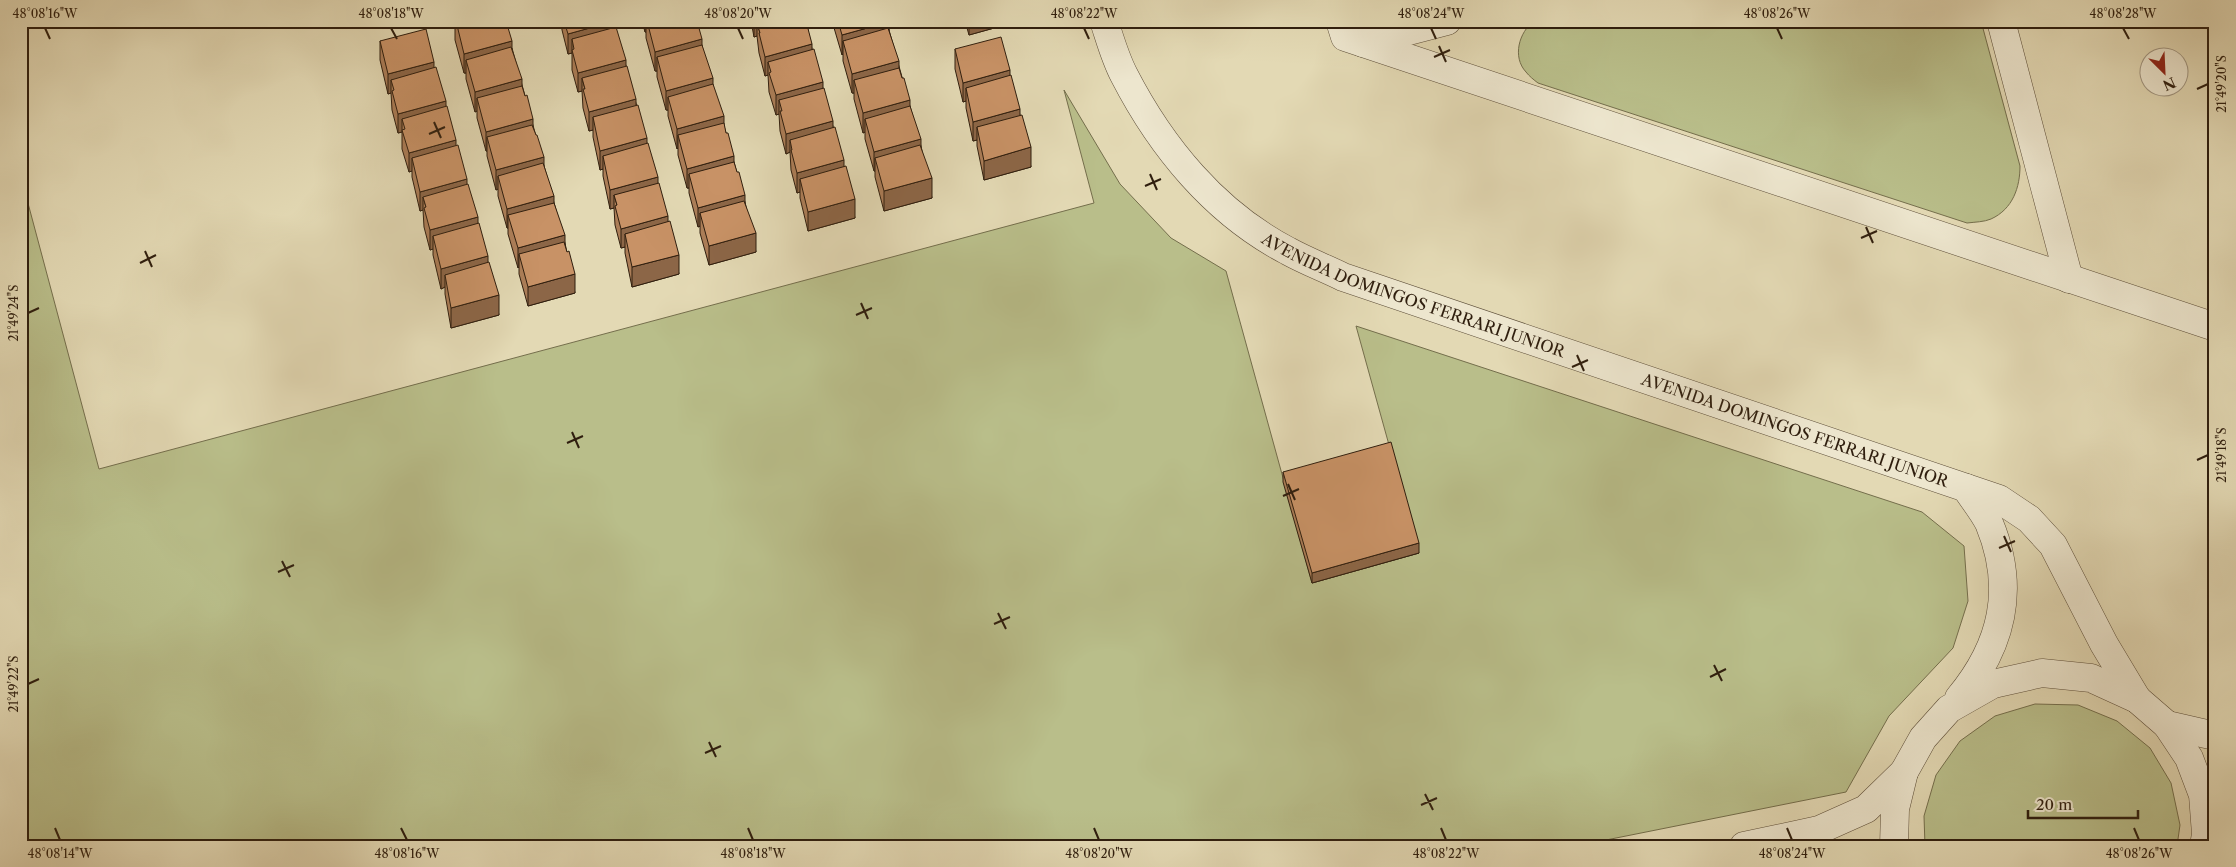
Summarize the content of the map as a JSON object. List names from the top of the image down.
{
  "streets": {
    "street": ["AVENIDA DOMINGOS FERRARI JUNIOR"]
  },
  "scale_bar": "20 m",
  "north": "bottom right",
  "coordinates": [
    "48°08'16\"W",
    "48°08'18\"W",
    "48°08'20\"W",
    "48°08'22\"W",
    "48°08'24\"W",
    "48°08'26\"W",
    "48°08'28\"W",
    "21°49'20\"S",
    "21°49'24\"S",
    "21°49'18\"S",
    "21°49'22\"S",
    "48°08'14\"W"
  ]
}
